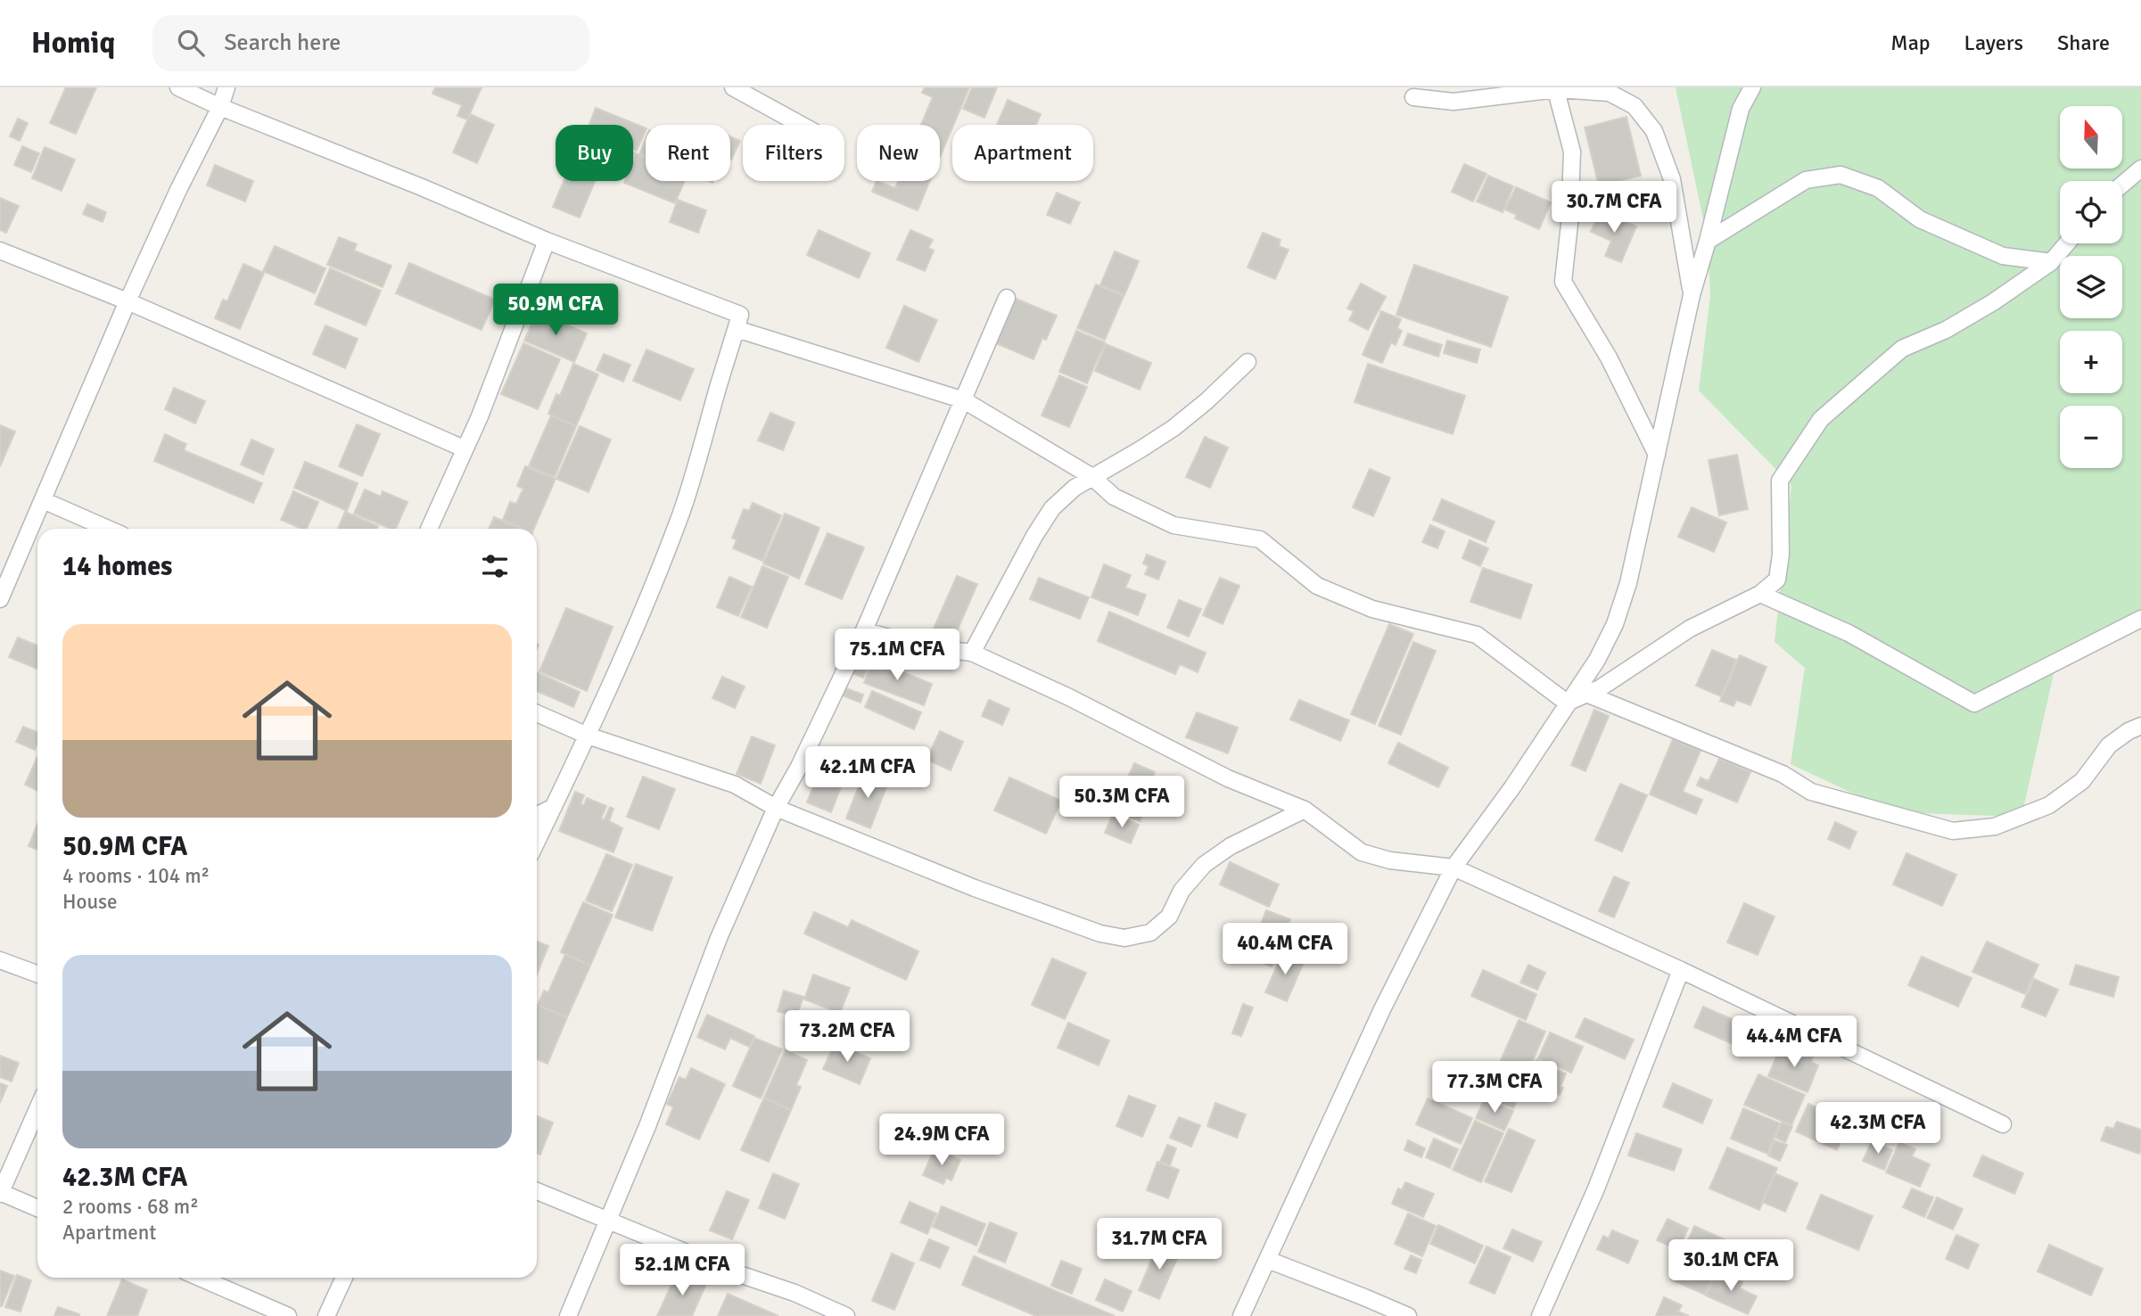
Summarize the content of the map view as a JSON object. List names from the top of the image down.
{
  "north": "top",
  "page": {
    "header": "Homiq",
    "search": "Search here",
    "nav": ["Map", "Layers", "Share"],
    "map_buttons": ["+", "−"],
    "chip": [
      "Buy",
      "Rent",
      "Filters",
      "New",
      "Apartment"
    ],
    "price": [
      "30.7M CFA",
      "50.9M CFA",
      "75.1M CFA",
      "42.1M CFA",
      "50.3M CFA",
      "40.4M CFA",
      "73.2M CFA",
      "44.4M CFA",
      "77.3M CFA",
      "42.3M CFA",
      "24.9M CFA",
      "31.7M CFA",
      "30.1M CFA",
      "52.1M CFA"
    ],
    "heading": "14 homes",
    "list": [
      {
        "name": "50.9M CFA",
        "note": "4 rooms · 104 m² · House"
      },
      {
        "name": "42.3M CFA",
        "note": "2 rooms · 68 m² · Apartment"
      }
    ]
  }
}
